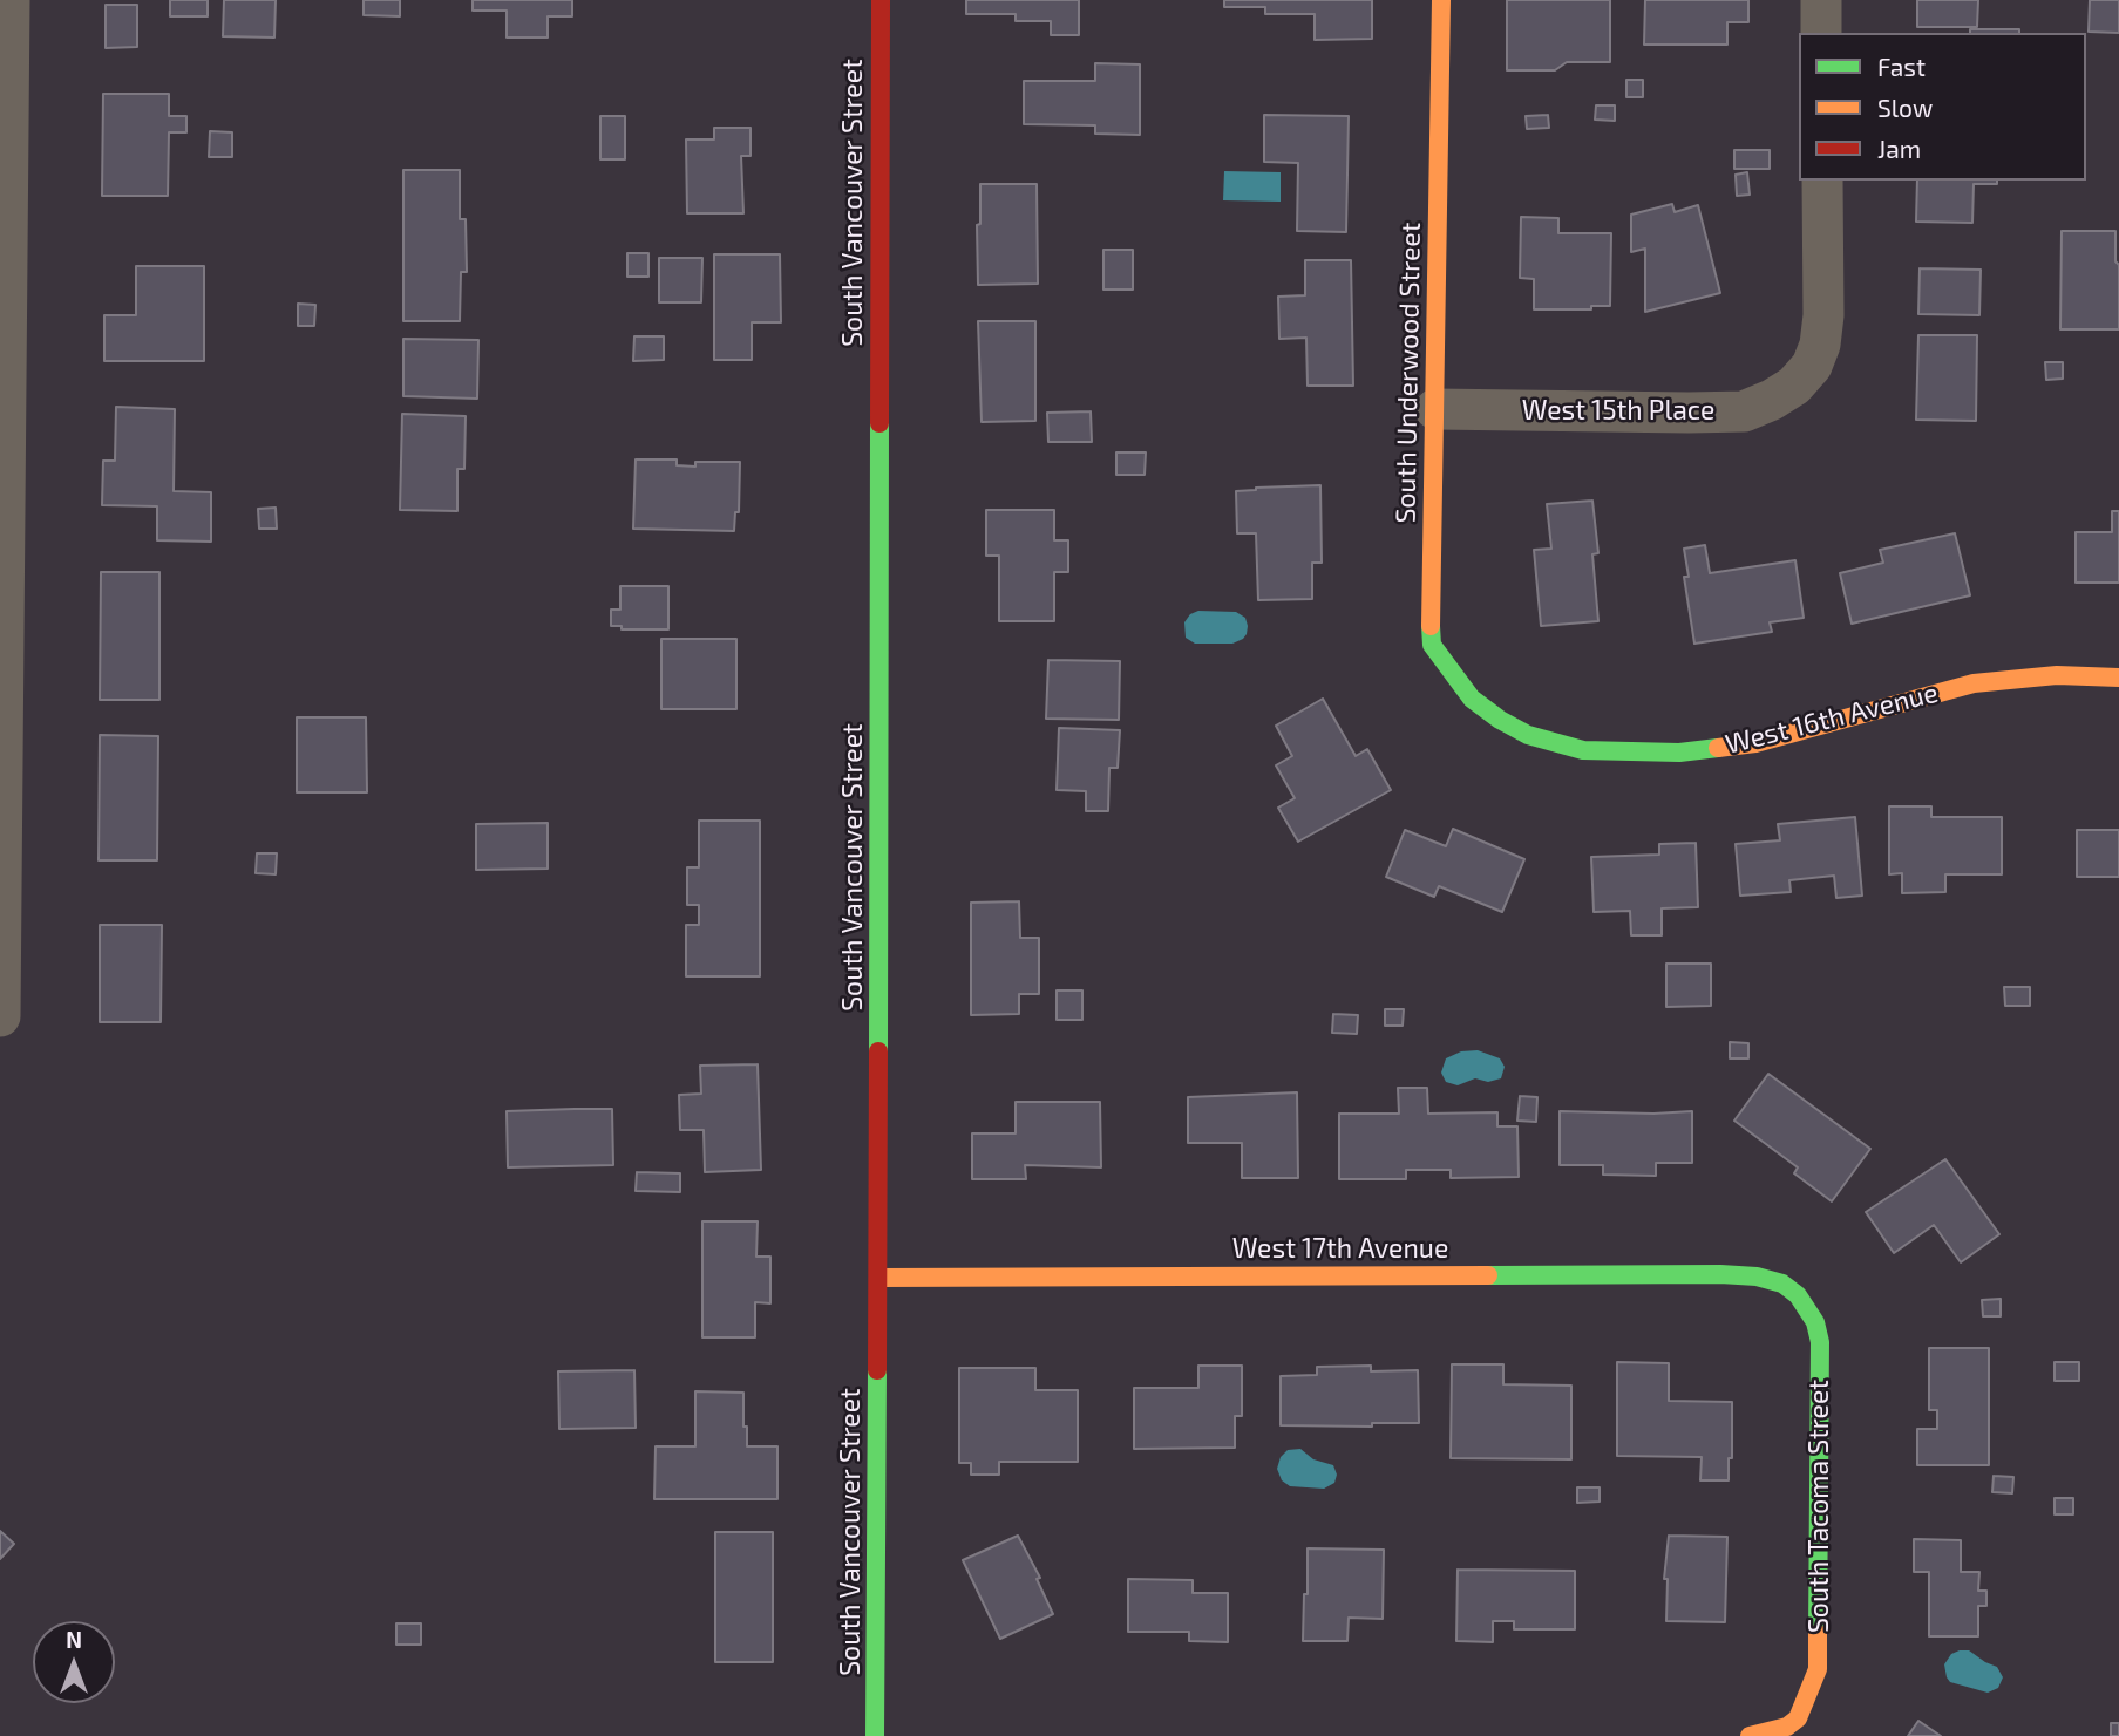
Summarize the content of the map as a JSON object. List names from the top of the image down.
{
  "streets": {
    "street": [
      "South Vancouver Street",
      "South Underwood Street",
      "West 15th Place",
      "West 16th Avenue",
      "West 17th Avenue",
      "South Tacoma Street"
    ]
  },
  "crossings": [
    ["South Vancouver Street", "West 17th Avenue"],
    ["South Underwood Street", "West 15th Place"],
    ["South Underwood Street", "West 16th Avenue"],
    ["West 17th Avenue", "South Tacoma Street"]
  ],
  "legend": ["Fast", "Slow", "Jam"],
  "north": "top"
}
